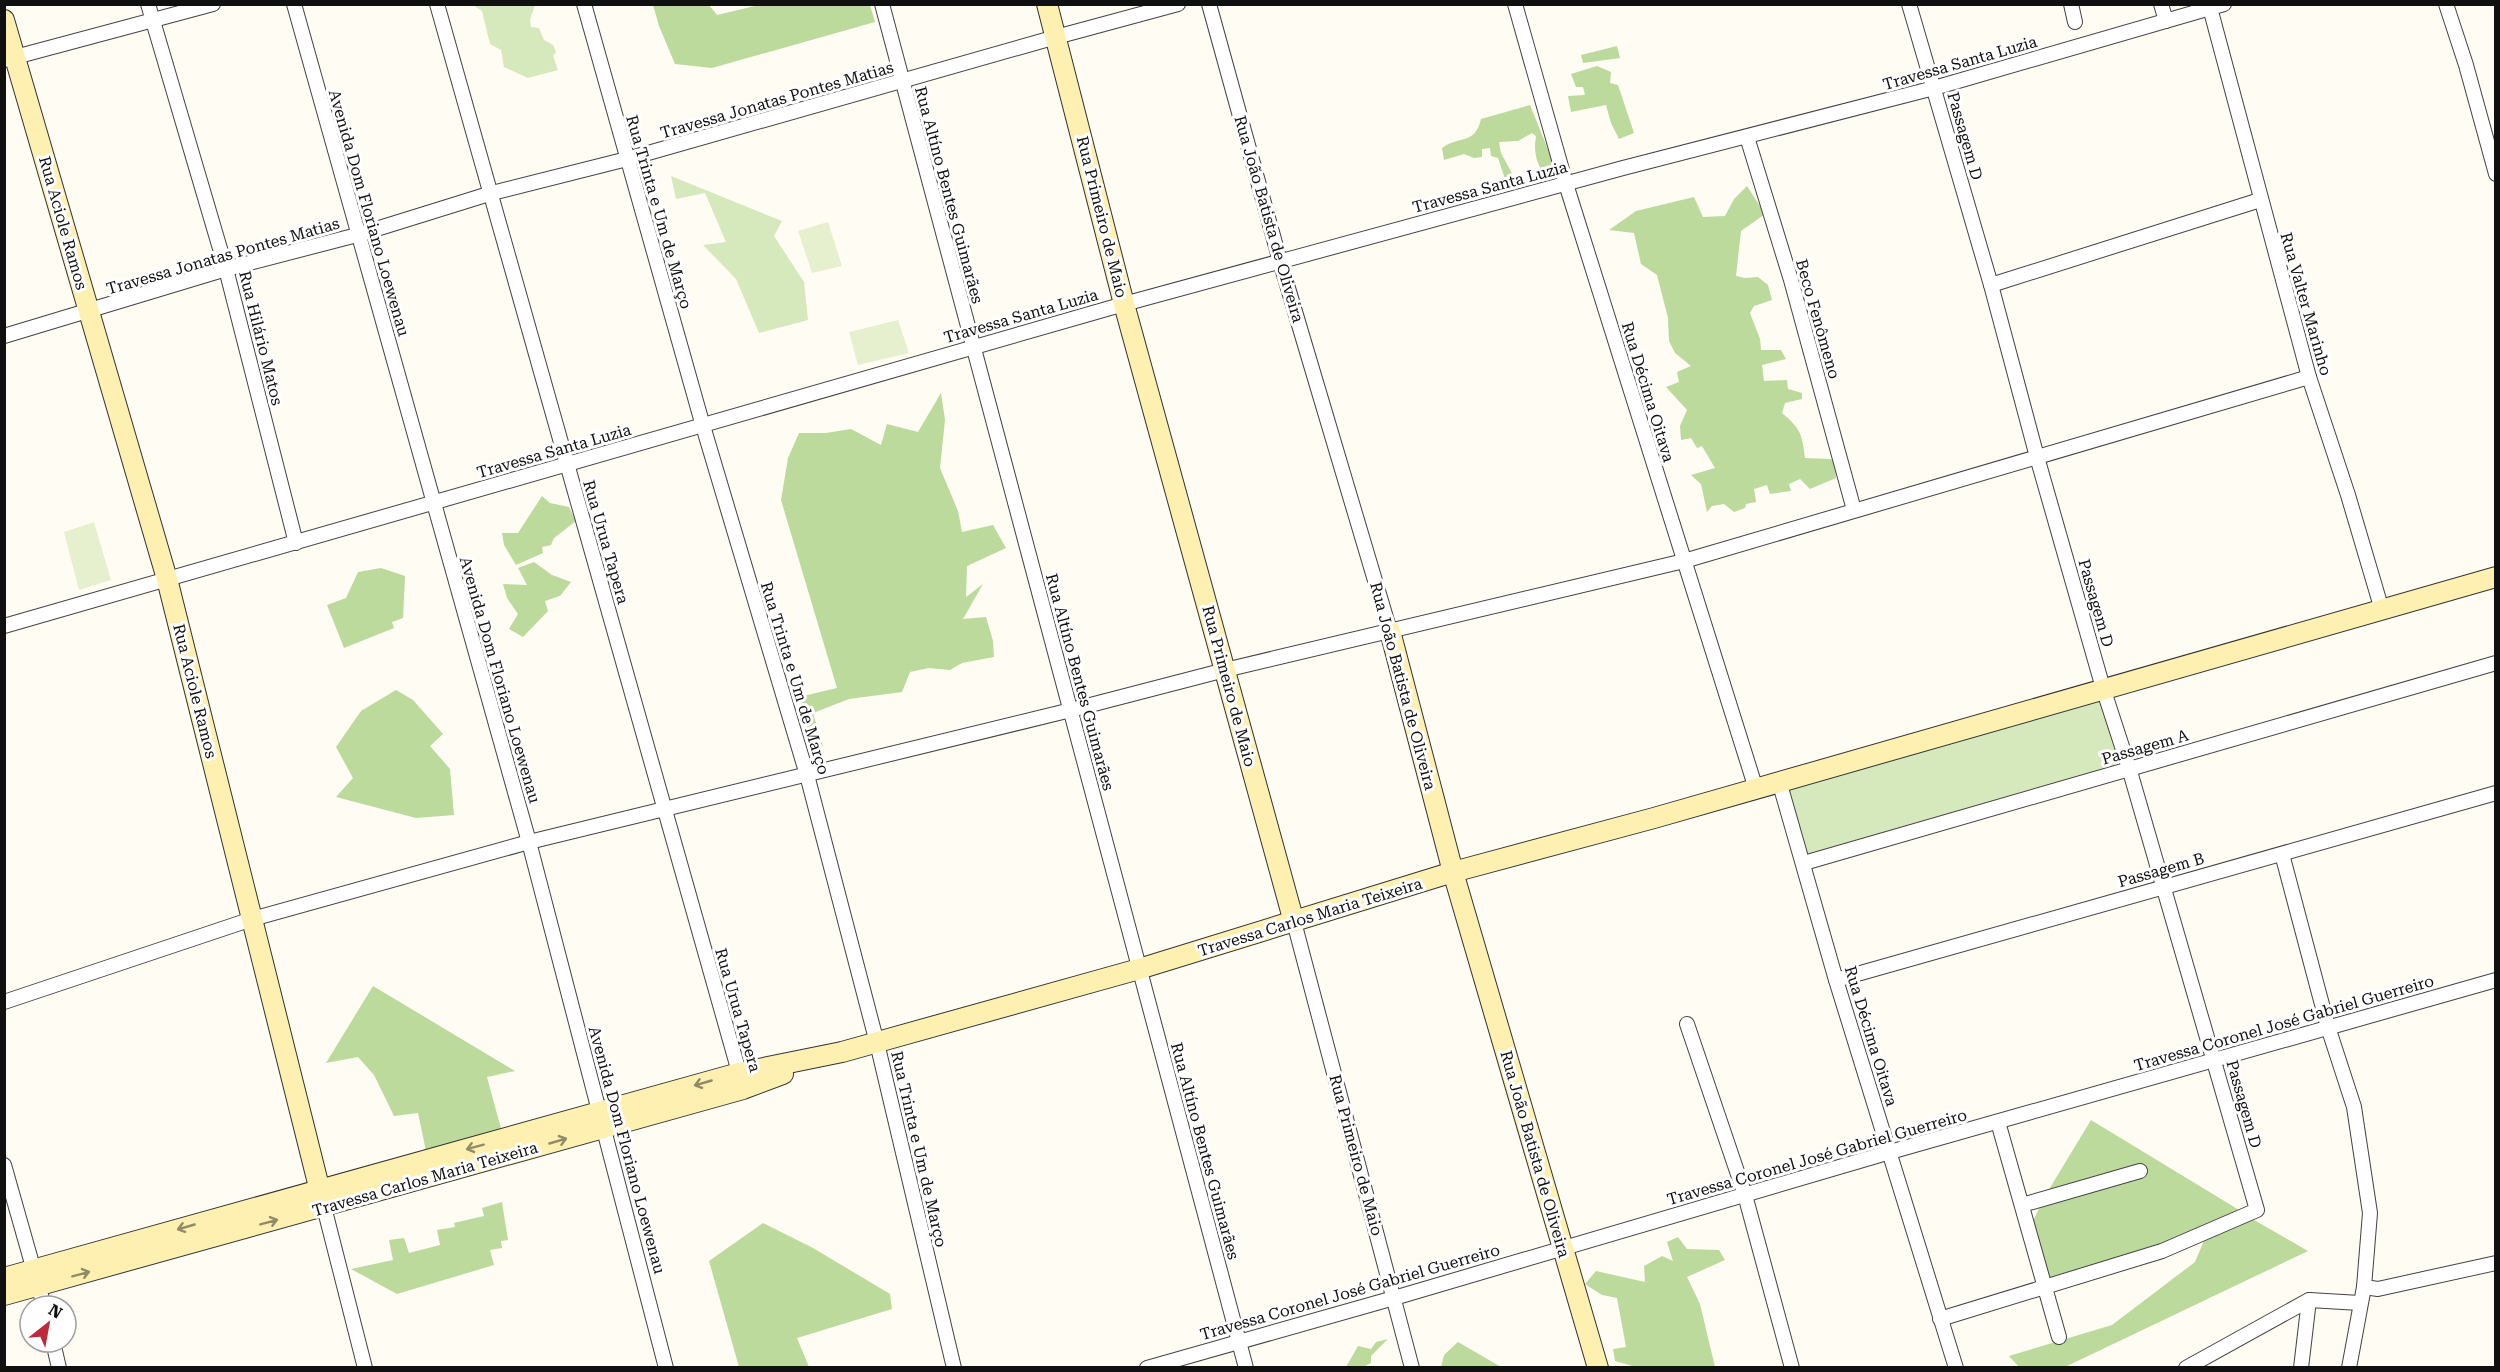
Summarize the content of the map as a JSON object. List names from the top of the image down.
{
  "streets": {
    "street": [
      "Travessa Santa Luzia",
      "Travessa Jonatas Pontes Matias",
      "Passagem D",
      "Rua Altíno Bentes Guimarães",
      "Rua Trinta e Um de Março",
      "Avenida Dom Floriano Loewenau",
      "Rua Primeiro de Maio",
      "Rua João Batista de Oliveira",
      "Rua Aciole Ramos",
      "Rua Valter Marinho",
      "Beco Fenômeno",
      "Rua Hilário Matos",
      "Rua Décima Oitava",
      "Rua Urua Tapera",
      "Passagem A",
      "Passagem B",
      "Travessa Carlos Maria Teixeira",
      "Travessa Coronel José Gabriel Guerreiro"
    ]
  },
  "crossings": [
    ["Travessa Santa Luzia", "Passagem D"],
    ["Travessa Santa Luzia", "Rua Altíno Bentes Guimarães"],
    ["Travessa Santa Luzia", "Rua Trinta e Um de Março"],
    ["Travessa Santa Luzia", "Avenida Dom Floriano Loewenau"],
    ["Travessa Santa Luzia", "Rua Primeiro de Maio"],
    ["Travessa Santa Luzia", "Rua João Batista de Oliveira"],
    ["Travessa Santa Luzia", "Rua Aciole Ramos"],
    ["Travessa Santa Luzia", "Rua Valter Marinho"],
    ["Travessa Santa Luzia", "Beco Fenômeno"],
    ["Travessa Santa Luzia", "Rua Hilário Matos"],
    ["Travessa Santa Luzia", "Rua Décima Oitava"],
    ["Travessa Santa Luzia", "Rua Urua Tapera"],
    ["Travessa Jonatas Pontes Matias", "Rua Altíno Bentes Guimarães"],
    ["Travessa Jonatas Pontes Matias", "Rua Trinta e Um de Março"],
    ["Travessa Jonatas Pontes Matias", "Avenida Dom Floriano Loewenau"],
    ["Travessa Jonatas Pontes Matias", "Rua Primeiro de Maio"],
    ["Travessa Jonatas Pontes Matias", "Rua Aciole Ramos"],
    ["Travessa Jonatas Pontes Matias", "Rua Hilário Matos"],
    ["Travessa Jonatas Pontes Matias", "Rua Urua Tapera"],
    ["Passagem D", "Passagem A"],
    ["Passagem D", "Passagem B"],
    ["Passagem D", "Travessa Carlos Maria Teixeira"],
    ["Passagem D", "Travessa Coronel José Gabriel Guerreiro"],
    ["Rua Altíno Bentes Guimarães", "Travessa Carlos Maria Teixeira"],
    ["Rua Altíno Bentes Guimarães", "Travessa Coronel José Gabriel Guerreiro"],
    ["Rua Trinta e Um de Março", "Travessa Carlos Maria Teixeira"],
    ["Avenida Dom Floriano Loewenau", "Travessa Carlos Maria Teixeira"],
    ["Rua Primeiro de Maio", "Travessa Carlos Maria Teixeira"],
    ["Rua Primeiro de Maio", "Travessa Coronel José Gabriel Guerreiro"],
    ["Rua João Batista de Oliveira", "Travessa Carlos Maria Teixeira"],
    ["Rua João Batista de Oliveira", "Travessa Coronel José Gabriel Guerreiro"],
    ["Rua Aciole Ramos", "Travessa Carlos Maria Teixeira"],
    ["Rua Valter Marinho", "Travessa Carlos Maria Teixeira"],
    ["Rua Décima Oitava", "Passagem A"],
    ["Rua Décima Oitava", "Passagem B"],
    ["Rua Décima Oitava", "Travessa Carlos Maria Teixeira"],
    ["Rua Décima Oitava", "Travessa Coronel José Gabriel Guerreiro"],
    ["Rua Urua Tapera", "Travessa Carlos Maria Teixeira"]
  ],
  "north": "top right"
}
